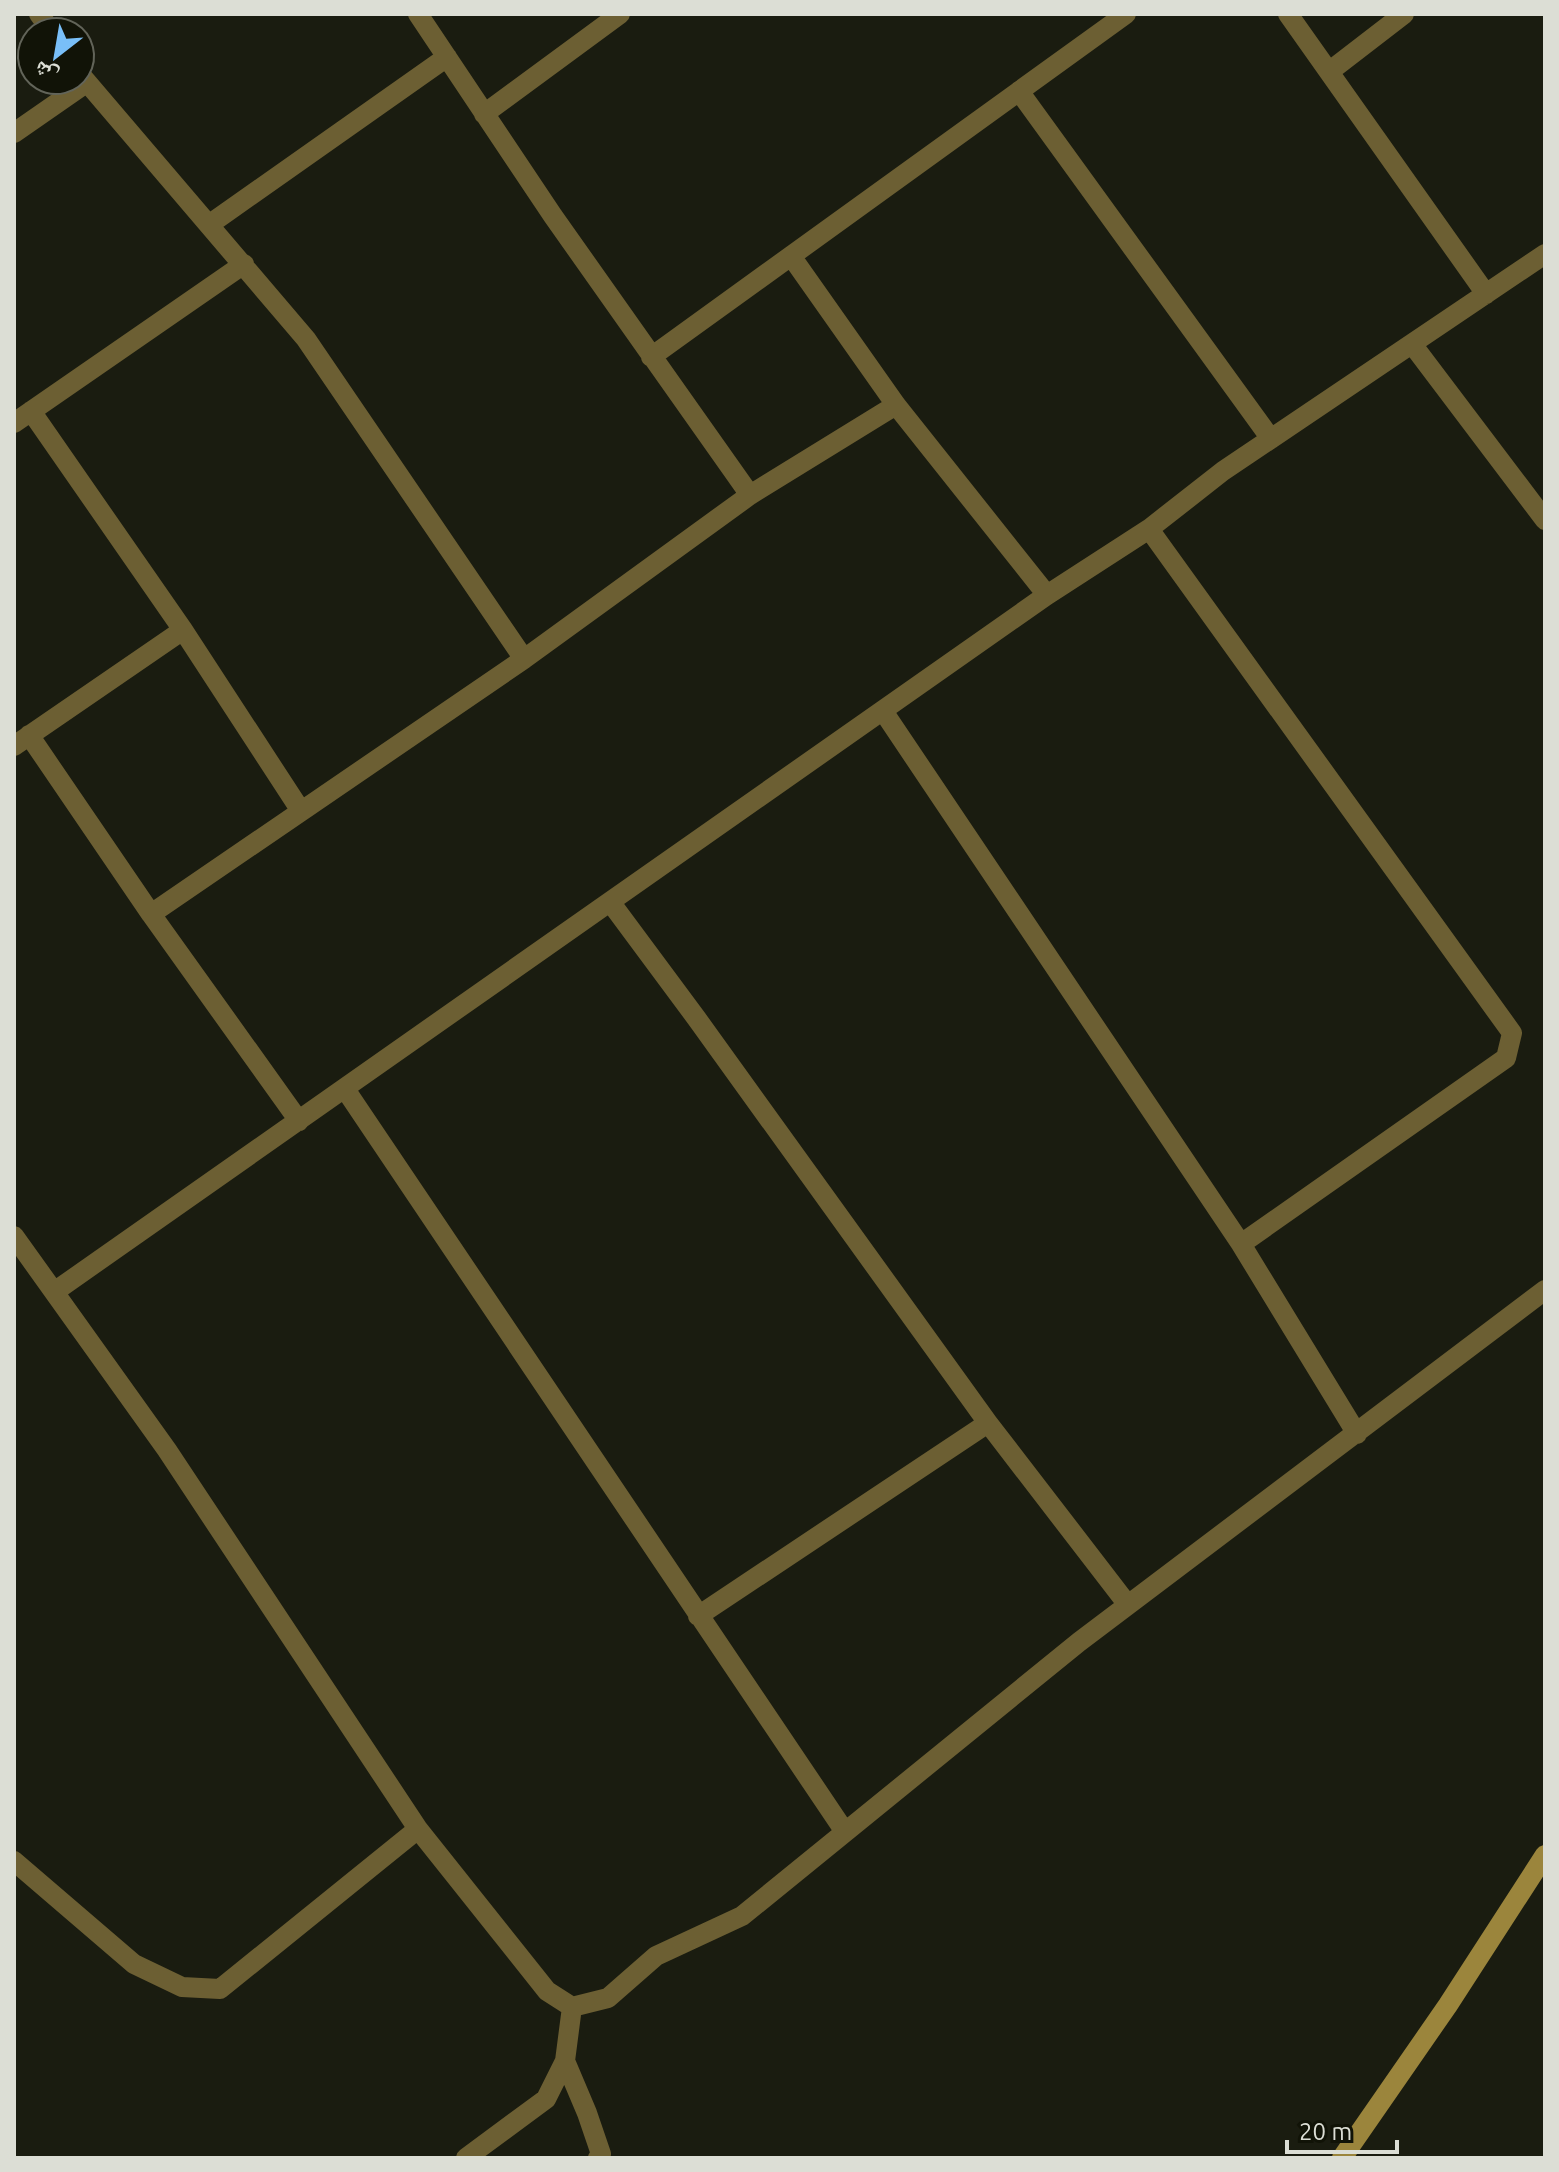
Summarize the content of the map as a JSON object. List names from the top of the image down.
{
  "scale_bar": "20 m",
  "north": "bottom left"
}
